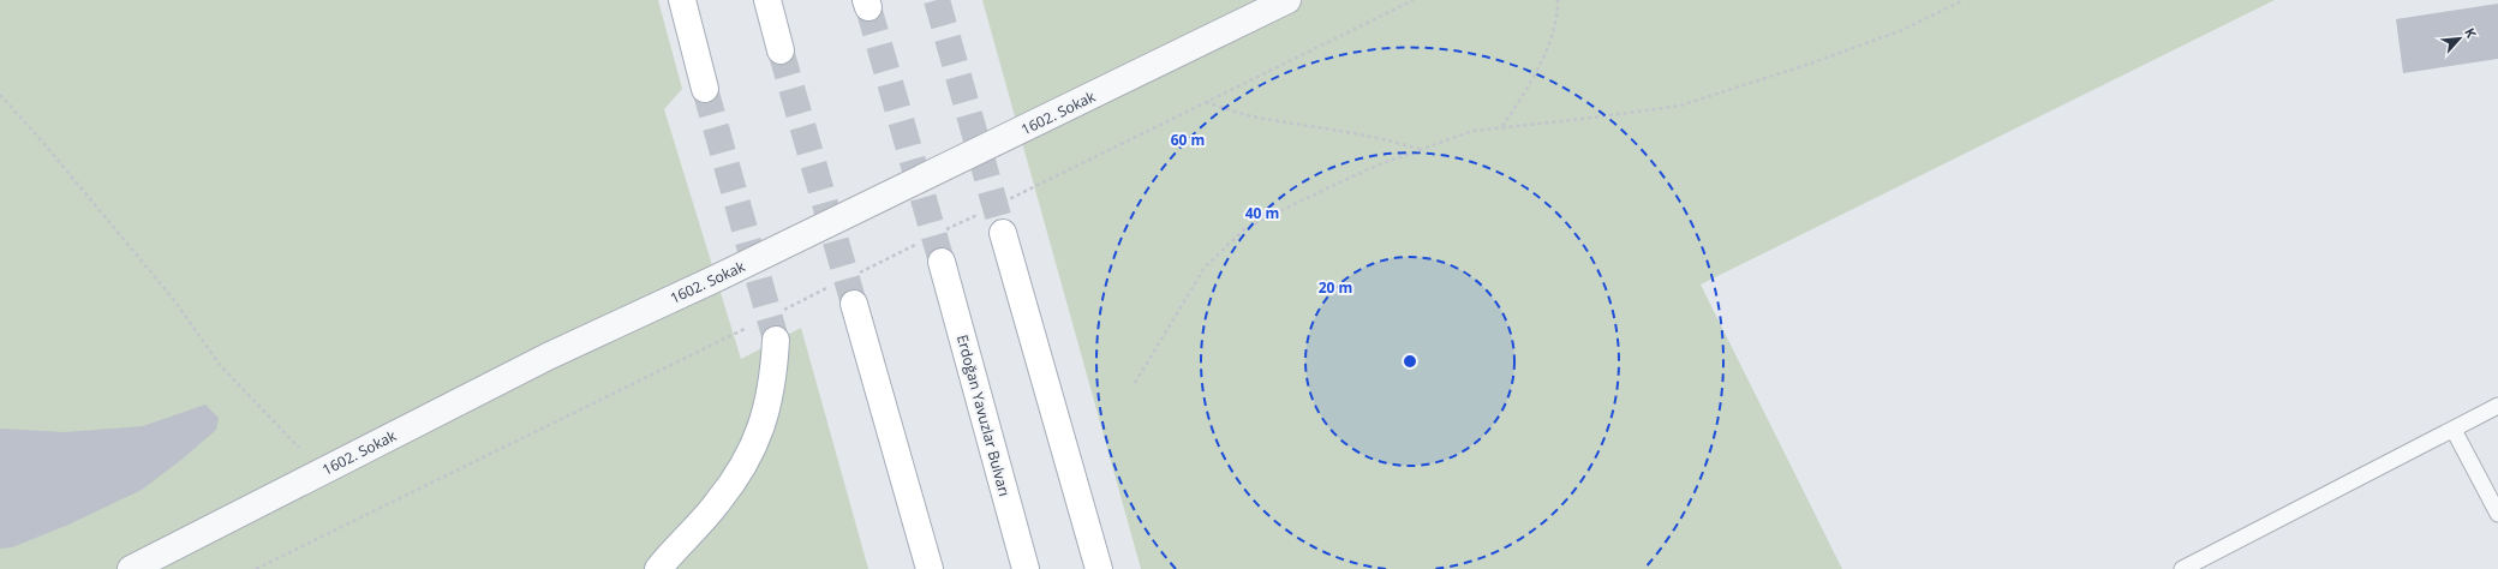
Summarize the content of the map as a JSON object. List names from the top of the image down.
{
  "streets": {
    "main road": ["Erdoğan Yavuzlar Bulvarı"],
    "street": ["1602. Sokak"]
  },
  "north": "top right",
  "rings": ["60 m", "40 m", "20 m"]
}
